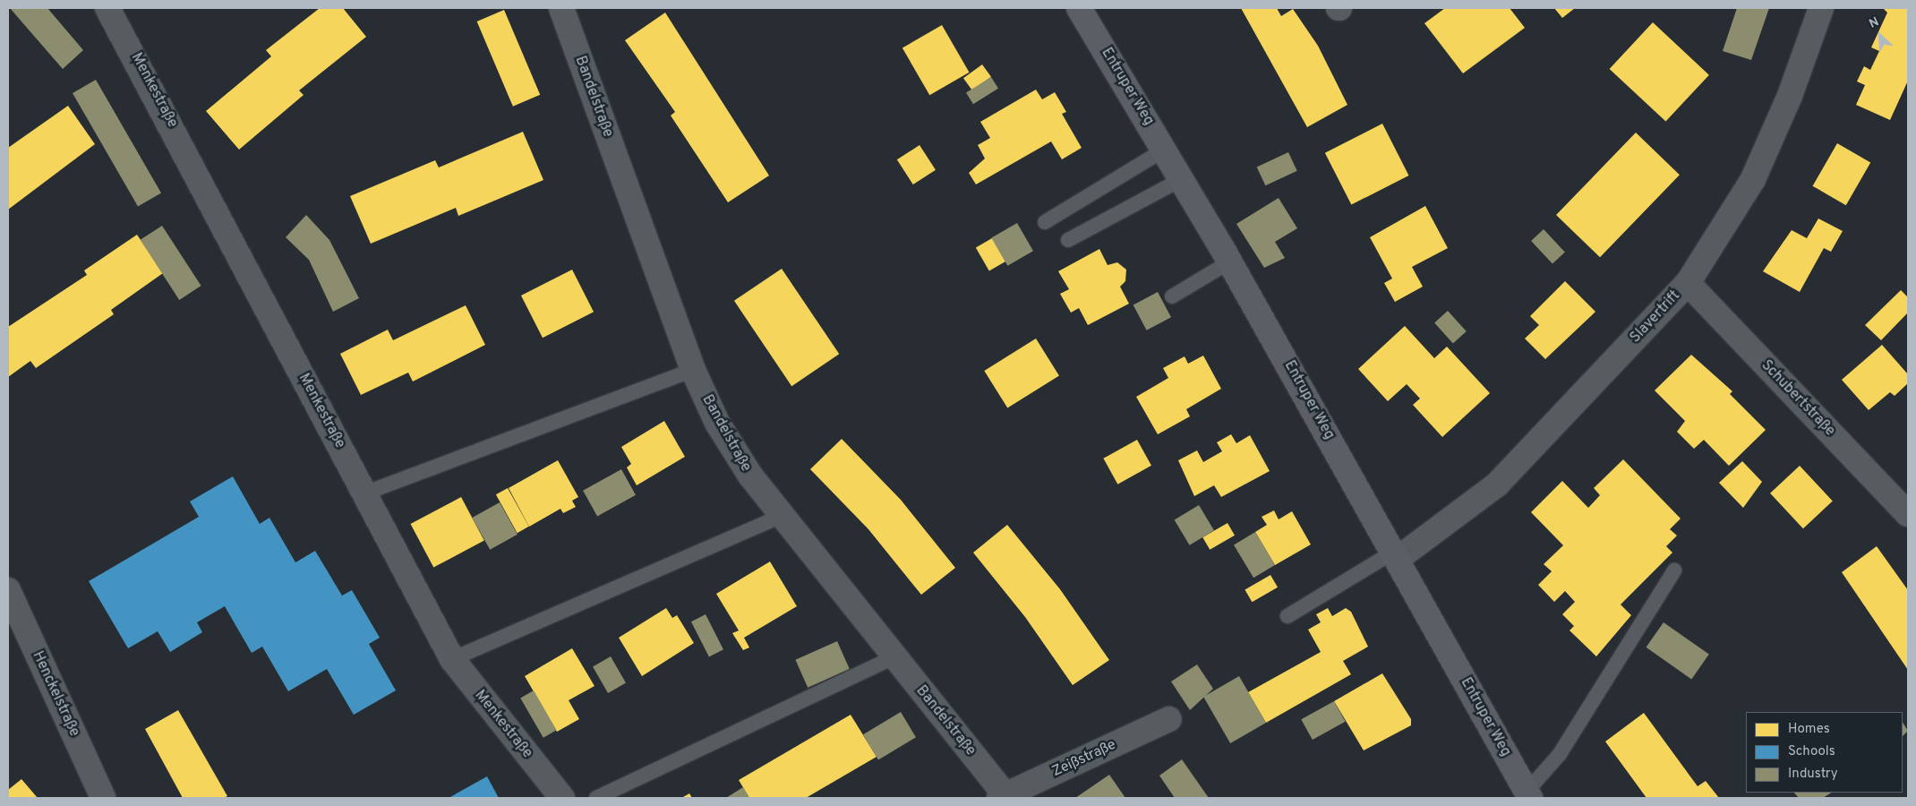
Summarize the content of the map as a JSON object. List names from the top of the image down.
{
  "streets": {
    "main road": ["Entruper Weg"],
    "street": [
      "Menkestraße",
      "Bandelstraße",
      "Slavertrift",
      "Schubertstraße",
      "Henckelstraße",
      "Zeißstraße"
    ]
  },
  "crossings": [
    ["Entruper Weg", "Slavertrift"],
    ["Bandelstraße", "Zeißstraße"],
    ["Slavertrift", "Schubertstraße"]
  ],
  "legend": ["Homes", "Schools", "Industry"],
  "north": "top left"
}
